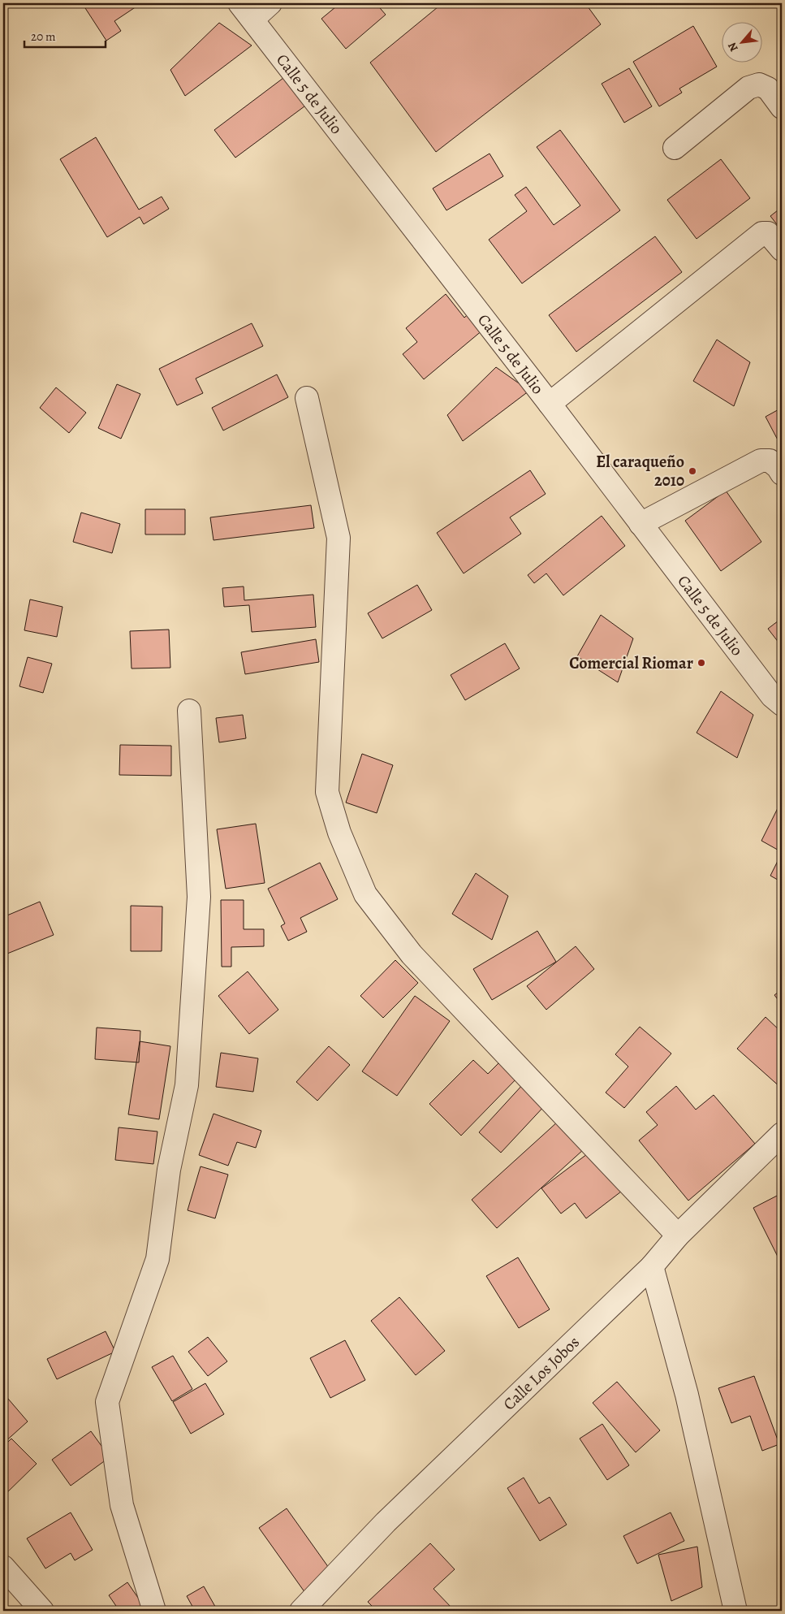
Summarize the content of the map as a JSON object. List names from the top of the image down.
{
  "streets": {
    "street": ["Calle 5 de Julio", "Calle Los Jobos"]
  },
  "places": ["El caraqueño 2010", "Comercial Riomar"],
  "scale_bar": "20 m",
  "north": "bottom left"
}
